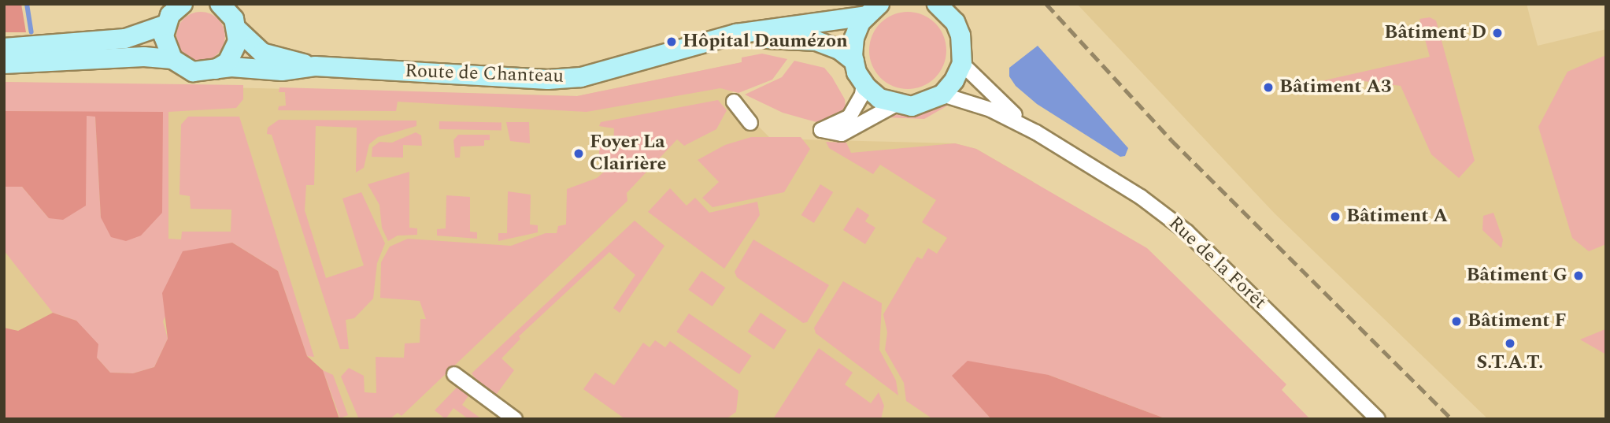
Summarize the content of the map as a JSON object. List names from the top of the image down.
{
  "streets": {
    "main road": ["Route de Chanteau"],
    "street": ["Rue de la Forêt"]
  },
  "places": [
    "Bâtiment D",
    "Hôpital Daumézon",
    "Bâtiment A3",
    "Foyer La Clairière",
    "Bâtiment A",
    "Bâtiment G",
    "Bâtiment F",
    "S.T.A.T."
  ]
}
